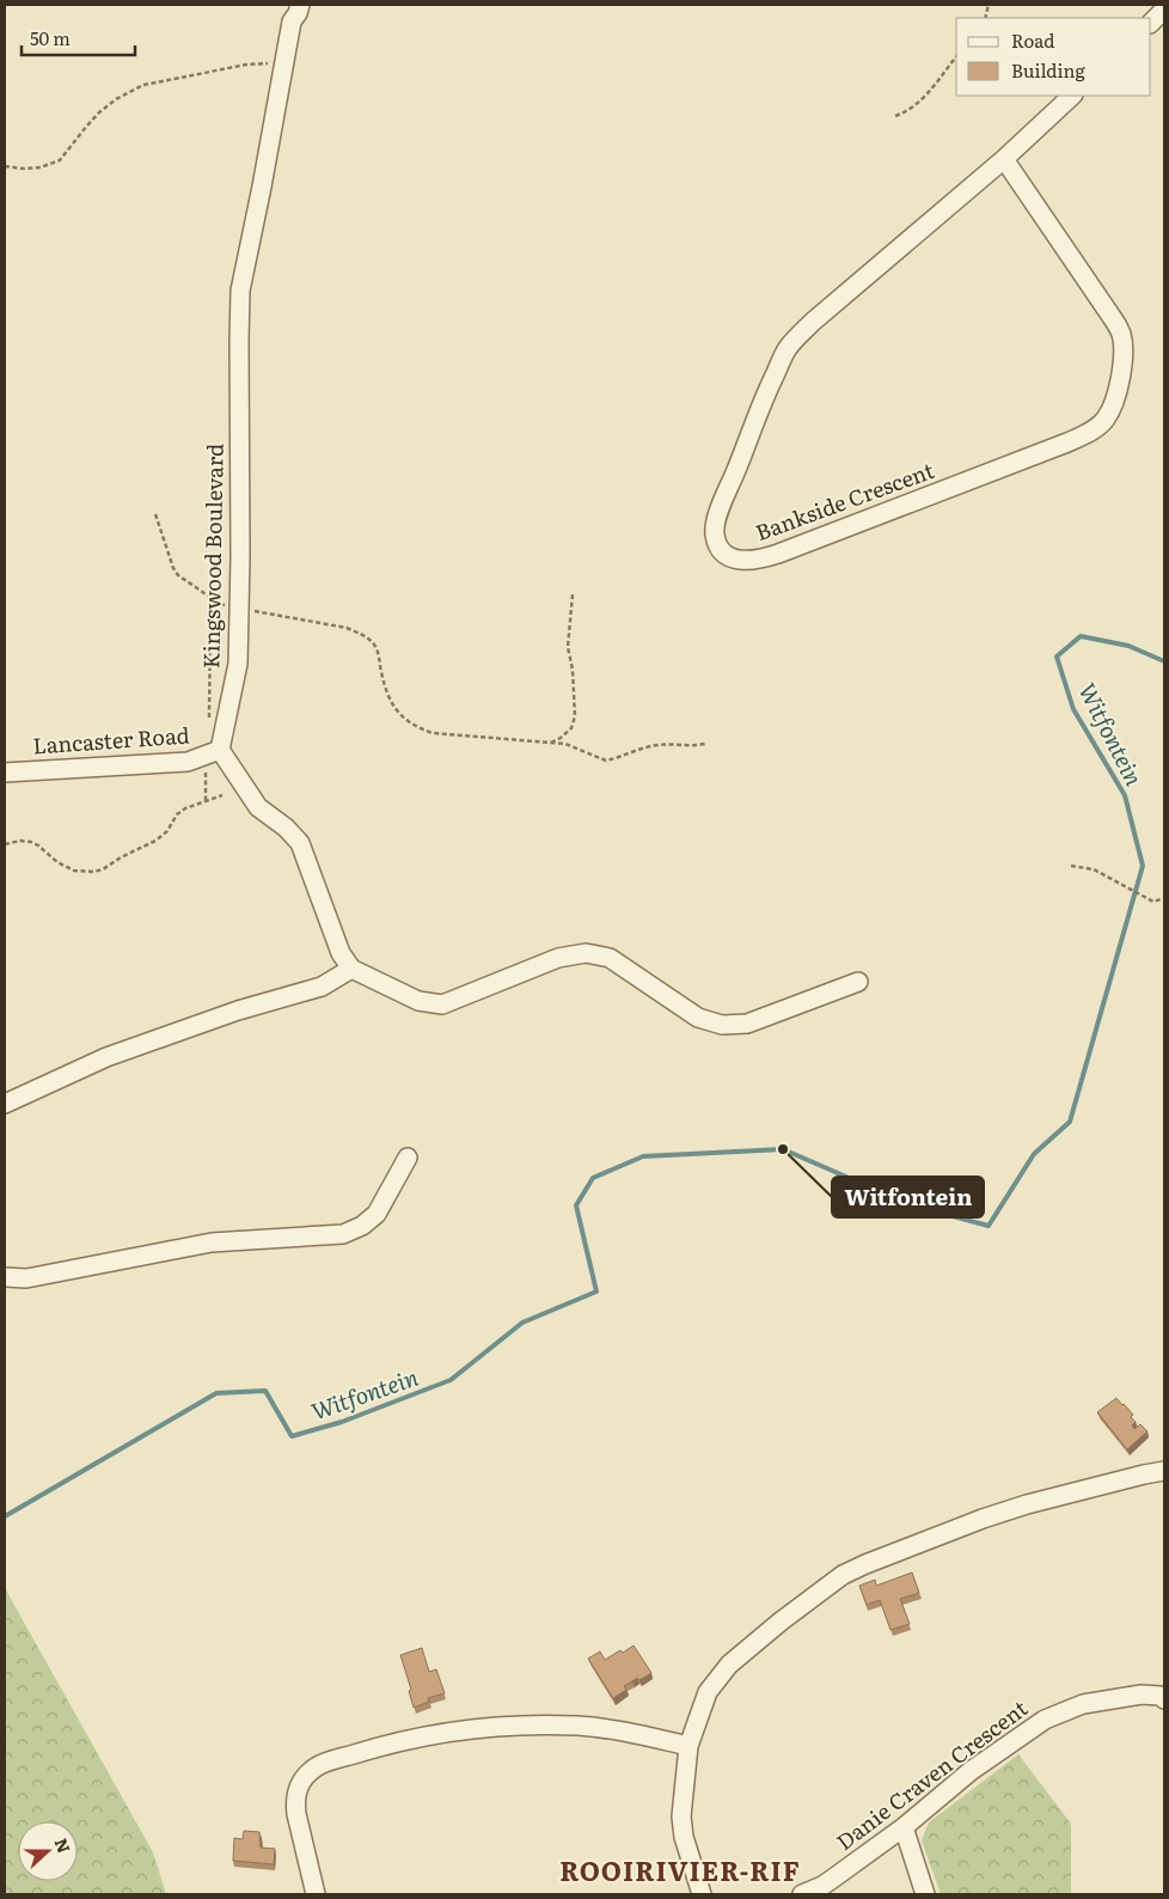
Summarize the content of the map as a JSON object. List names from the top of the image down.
{
  "streets": {
    "street": [
      "Bankside Crescent",
      "Kingswood Boulevard",
      "Lancaster Road",
      "Danie Craven Crescent"
    ]
  },
  "crossings": [
    ["Kingswood Boulevard", "Lancaster Road"]
  ],
  "districts": ["ROOIRIVIER-RIF"],
  "water": ["Witfontein"],
  "places": ["Witfontein"],
  "legend": ["Road", "Building"],
  "scale_bar": "50 m",
  "north": "right"
}
